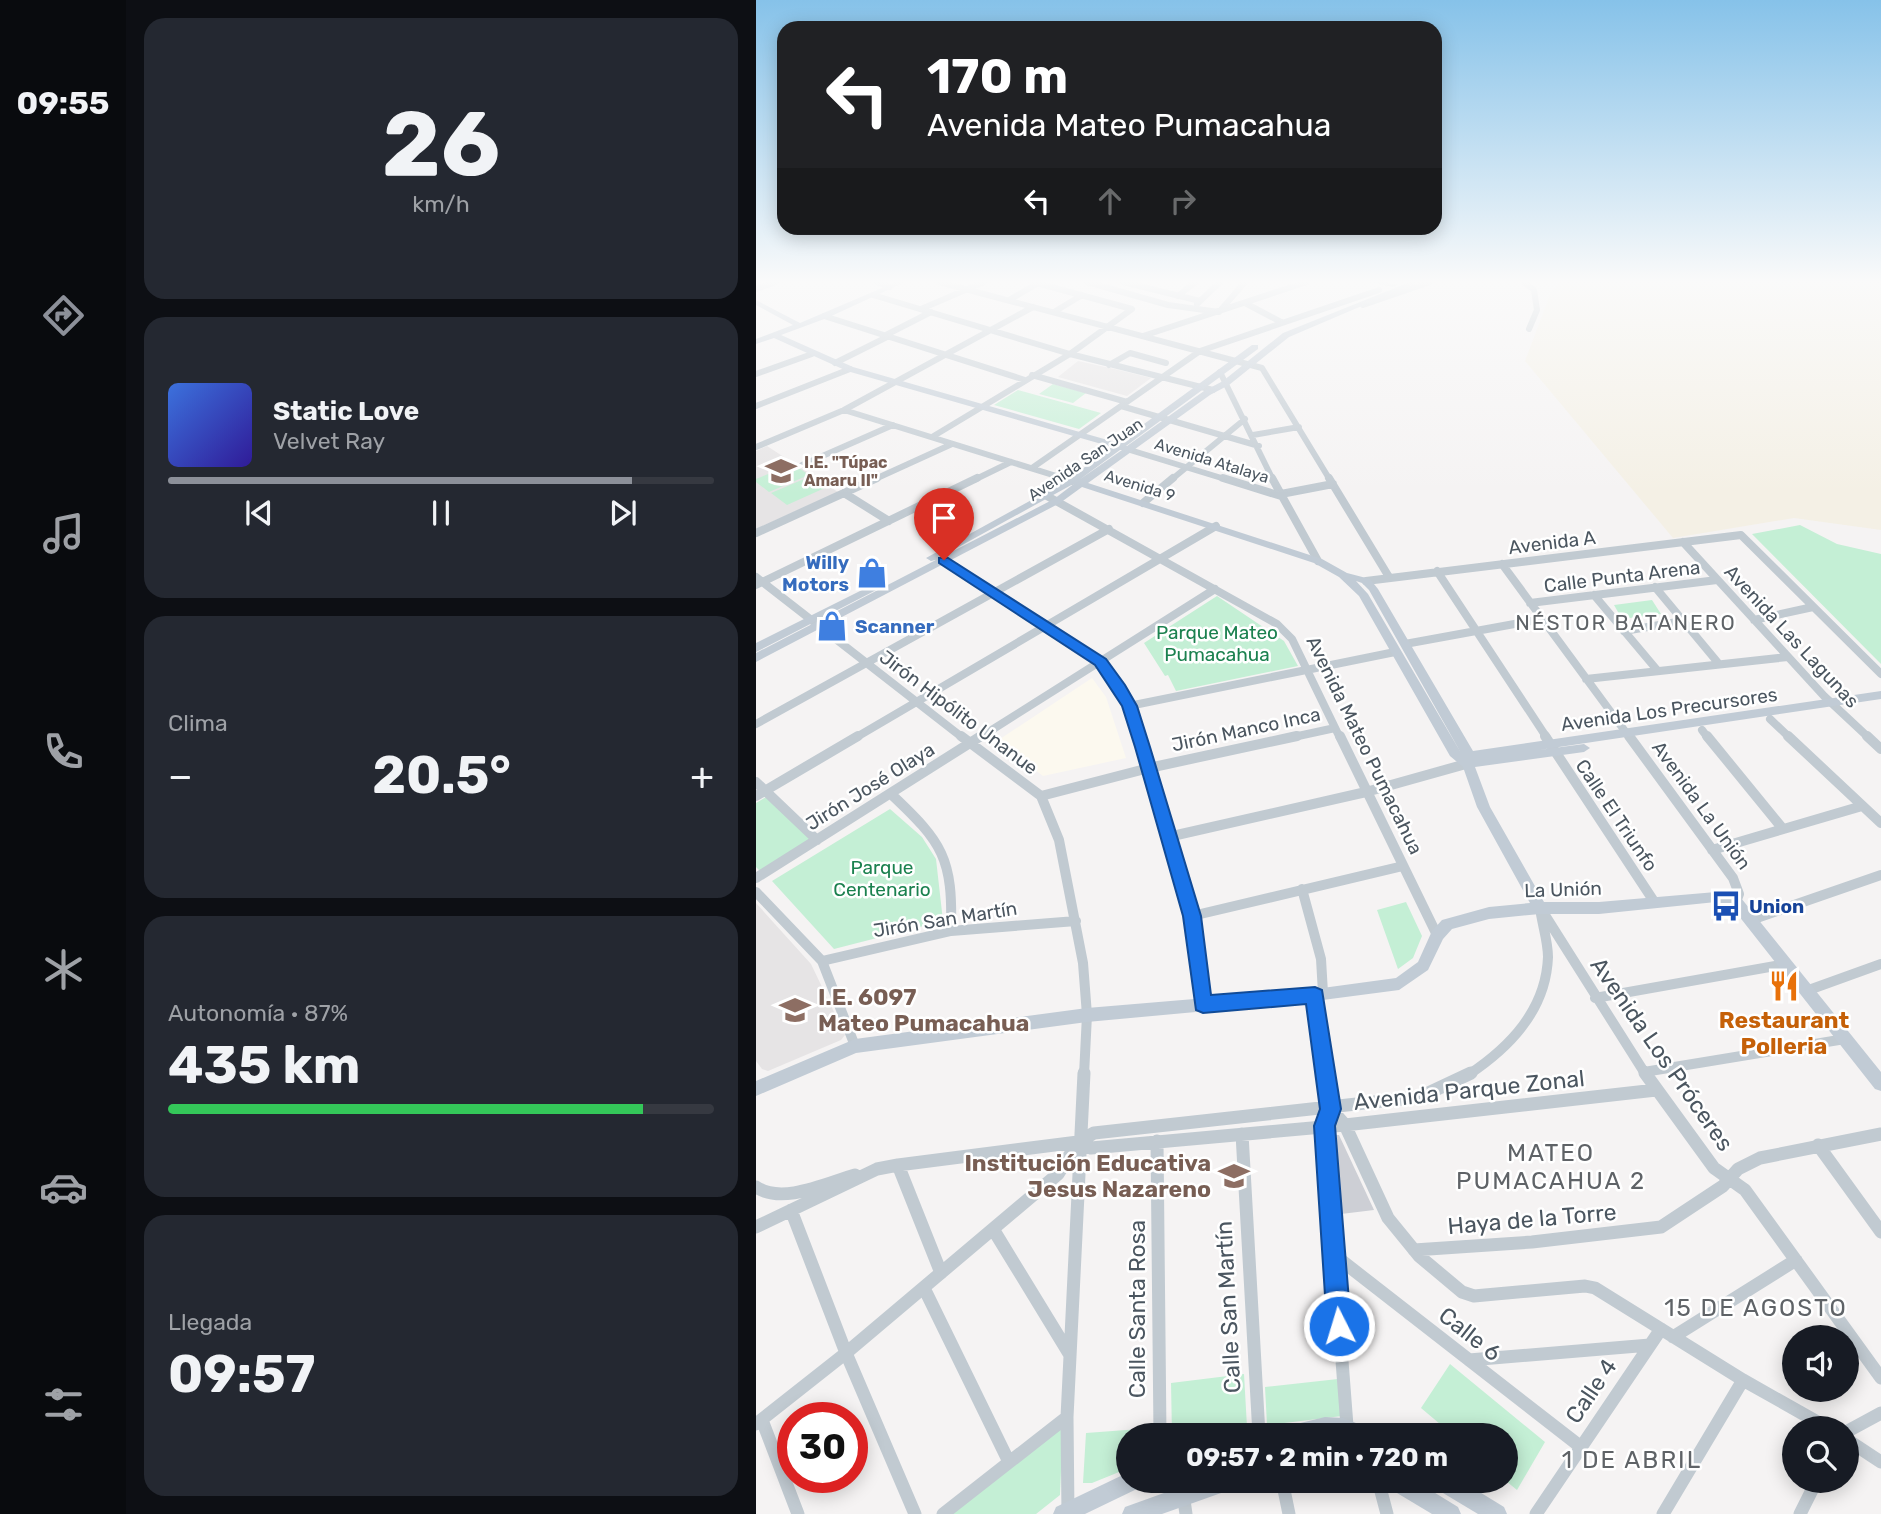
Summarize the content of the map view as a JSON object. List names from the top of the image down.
{
  "streets": {
    "street": [
      "Avenida San Juan",
      "Avenida Atalaya",
      "Avenida 9",
      "Avenida A",
      "Calle Punta Arena",
      "Avenida Las Lagunas",
      "Avenida Los Precursores",
      "Jirón Hipólito Unanue",
      "Jirón Manco Inca",
      "Avenida Mateo Pumacahua",
      "Jirón José Olaya",
      "Avenida La Unión",
      "Calle El Triunfo",
      "La Unión",
      "Jirón San Martín",
      "Avenida Los Próceres",
      "Avenida Parque Zonal",
      "Haya de la Torre",
      "Calle San Martín",
      "Calle Santa Rosa",
      "Calle 6",
      "Calle 4"
    ]
  },
  "crossings": [
    ["Avenida San Juan", "Avenida Atalaya"],
    ["Avenida San Juan", "Avenida 9"],
    ["Avenida San Juan", "Jirón Hipólito Unanue"],
    ["Avenida San Juan", "Avenida Mateo Pumacahua"],
    ["Avenida 9", "Avenida Los Próceres"],
    ["Avenida A", "Avenida Las Lagunas"],
    ["Avenida A", "Avenida La Unión"],
    ["Avenida A", "Calle El Triunfo"],
    ["Avenida A", "Avenida Los Próceres"],
    ["Calle Punta Arena", "Avenida Las Lagunas"],
    ["Calle Punta Arena", "Avenida La Unión"],
    ["Avenida Las Lagunas", "Avenida Los Precursores"],
    ["Avenida Los Precursores", "Avenida Mateo Pumacahua"],
    ["Avenida Los Precursores", "Avenida La Unión"],
    ["Avenida Los Precursores", "Calle El Triunfo"],
    ["Avenida Los Precursores", "Avenida Los Próceres"],
    ["Jirón Hipólito Unanue", "Jirón Manco Inca"],
    ["Jirón Hipólito Unanue", "Jirón José Olaya"],
    ["Jirón Hipólito Unanue", "Jirón San Martín"],
    ["Jirón Hipólito Unanue", "Avenida Parque Zonal"],
    ["Jirón Manco Inca", "Avenida Mateo Pumacahua"],
    ["Avenida Mateo Pumacahua", "Jirón José Olaya"],
    ["Avenida Mateo Pumacahua", "La Unión"],
    ["Avenida La Unión", "La Unión"],
    ["Calle El Triunfo", "La Unión"],
    ["La Unión", "Avenida Los Próceres"],
    ["La Unión", "Avenida Parque Zonal"],
    ["Avenida Los Próceres", "Avenida Parque Zonal"],
    ["Avenida Los Próceres", "Haya de la Torre"],
    ["Avenida Parque Zonal", "Calle San Martín"],
    ["Avenida Parque Zonal", "Calle Santa Rosa"],
    ["Calle 6", "Calle 4"]
  ],
  "districts": [
    "NÉSTOR BATANERO",
    "MATEO PUMACAHUA 2",
    "15 DE AGOSTO",
    "1 DE ABRIL"
  ],
  "parks": ["Parque Mateo Pumacahua", "Parque Centenario"],
  "places": {
    "school or university": ["I.E. \"Túpac Amaru II\"", "I.E. 6097 Mateo Pumacahua", "Institución Educativa Jesus Nazareno"],
    "shop": ["Willy Motors", "Scanner"],
    "bus stop": ["Union"],
    "restaurant": ["Restaurant Polleria"]
  },
  "page": {
    "tabs": "09:55",
    "tile": [
      ["26", "km/h"],
      "Clima",
      ["Autonomía · 87%", "435 km"],
      ["Llegada", "09:57"]
    ],
    "turn": ["170 m", "Avenida Mateo Pumacahua"],
    "song": ["Static Love", "Velvet Ray"],
    "heat": ["−", "20.5°", "+"],
    "limit": "30",
    "trip": "09:57 · 2 min · 720 m"
  }
}
